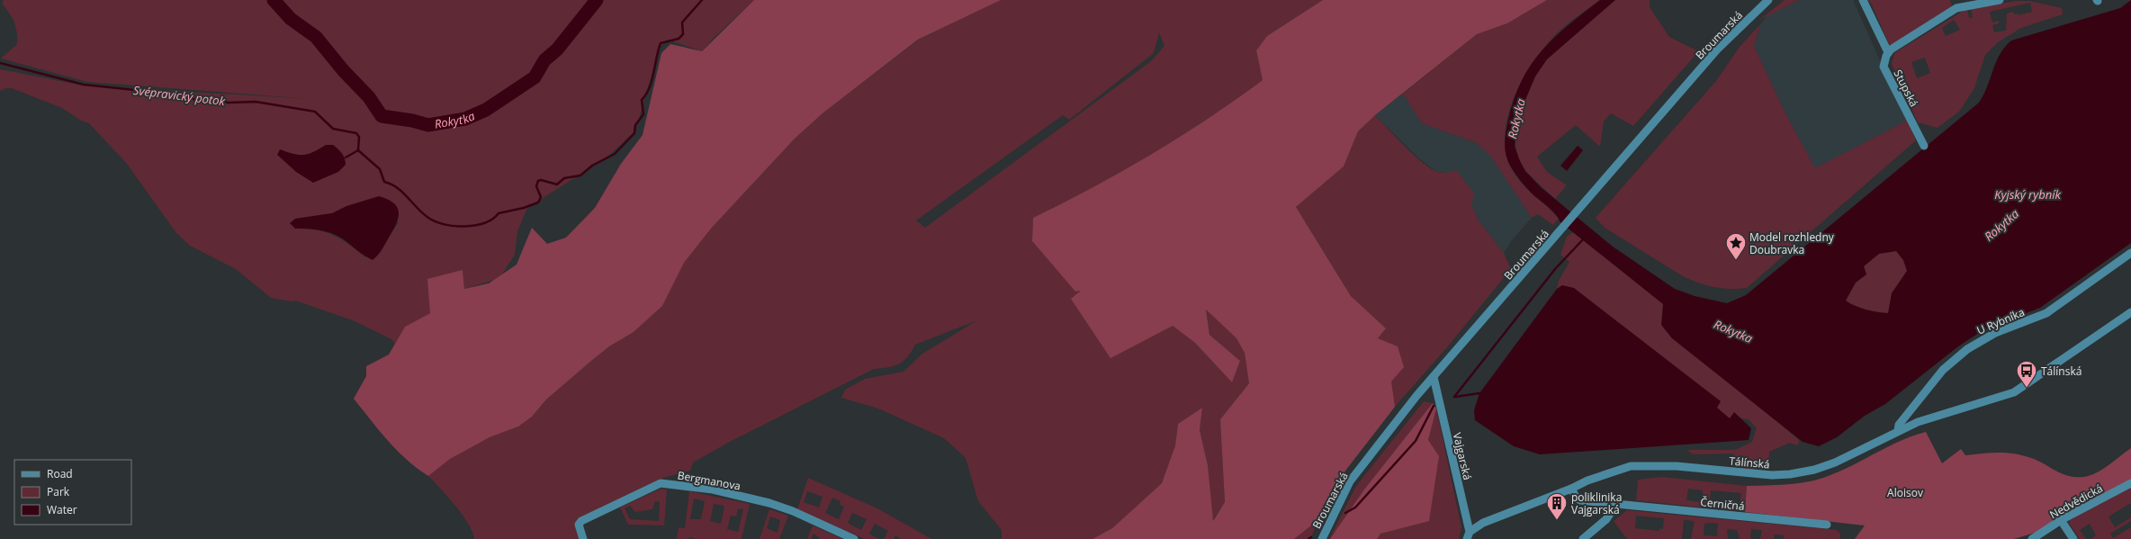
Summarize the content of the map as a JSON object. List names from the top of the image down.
{
  "streets": {
    "street": [
      "Broumarská",
      "Stupská",
      "U Rybníka",
      "Vajgarská",
      "Tálínská",
      "Bergmanova",
      "Nedvědická",
      "Černičná"
    ]
  },
  "crossings": [
    ["Broumarská", "Vajgarská"],
    ["U Rybníka", "Tálínská"],
    ["Vajgarská", "Tálínská"],
    ["Tálínská", "Černičná"]
  ],
  "water": ["Svépravický potok", "Rokytka", "Kyjský rybník"],
  "parks": ["Aloisov"],
  "places": {
    "place": ["Model rozhledny Doubravka"],
    "bus stop": ["Tálínská"],
    "building": ["poliklinika Vajgarská"]
  },
  "legend": ["Road", "Park", "Water"]
}
